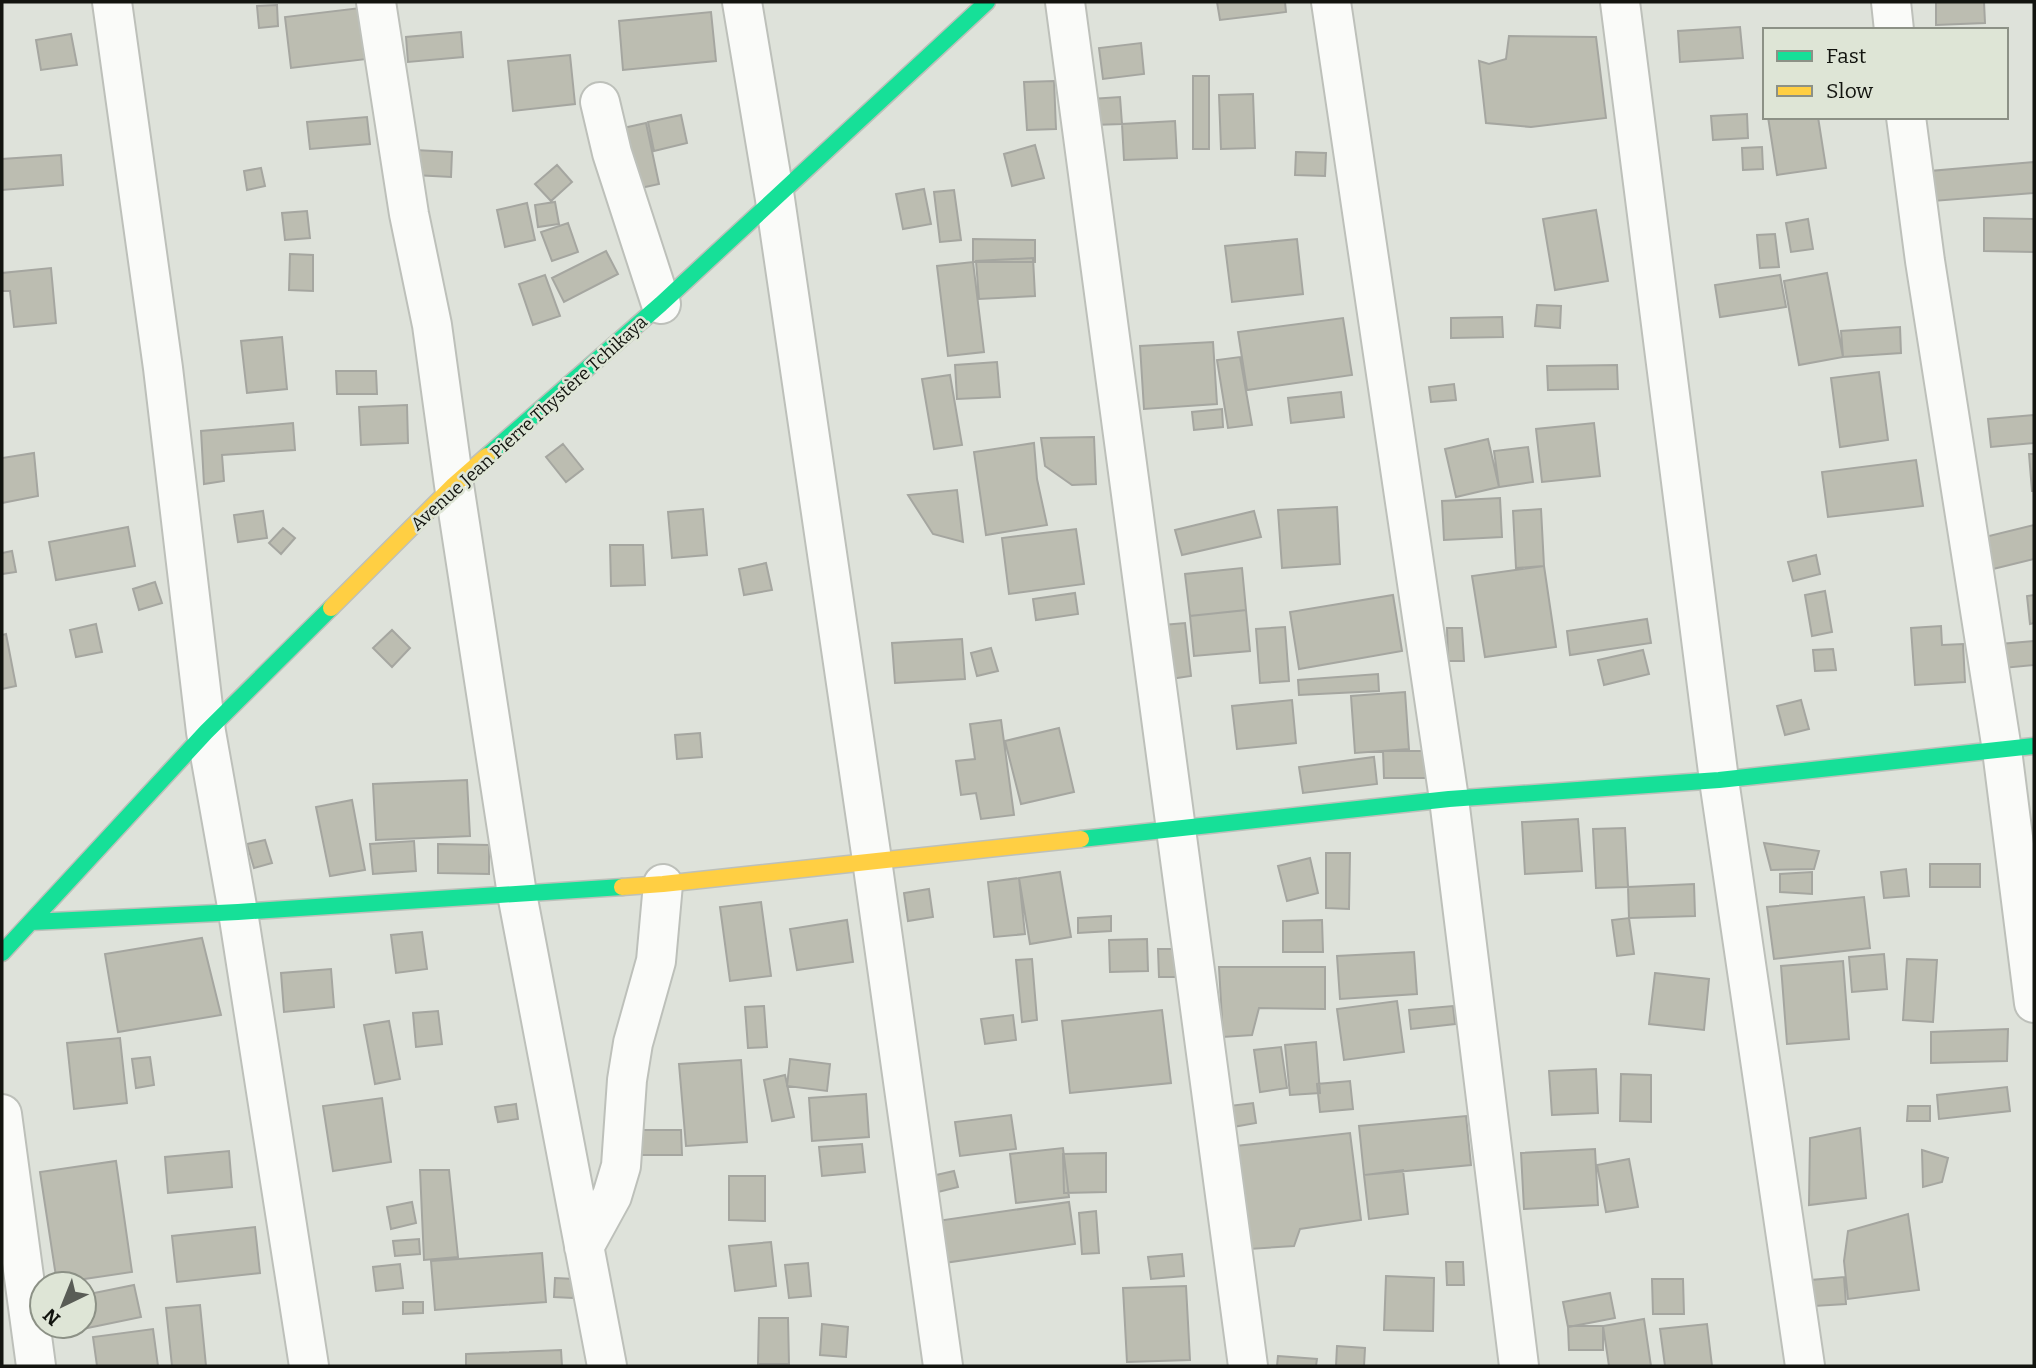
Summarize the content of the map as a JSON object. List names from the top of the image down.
{
  "streets": {
    "street": ["Avenue Jean Pierre Thystère Tchikaya"]
  },
  "legend": ["Fast", "Slow"],
  "north": "bottom left"
}
